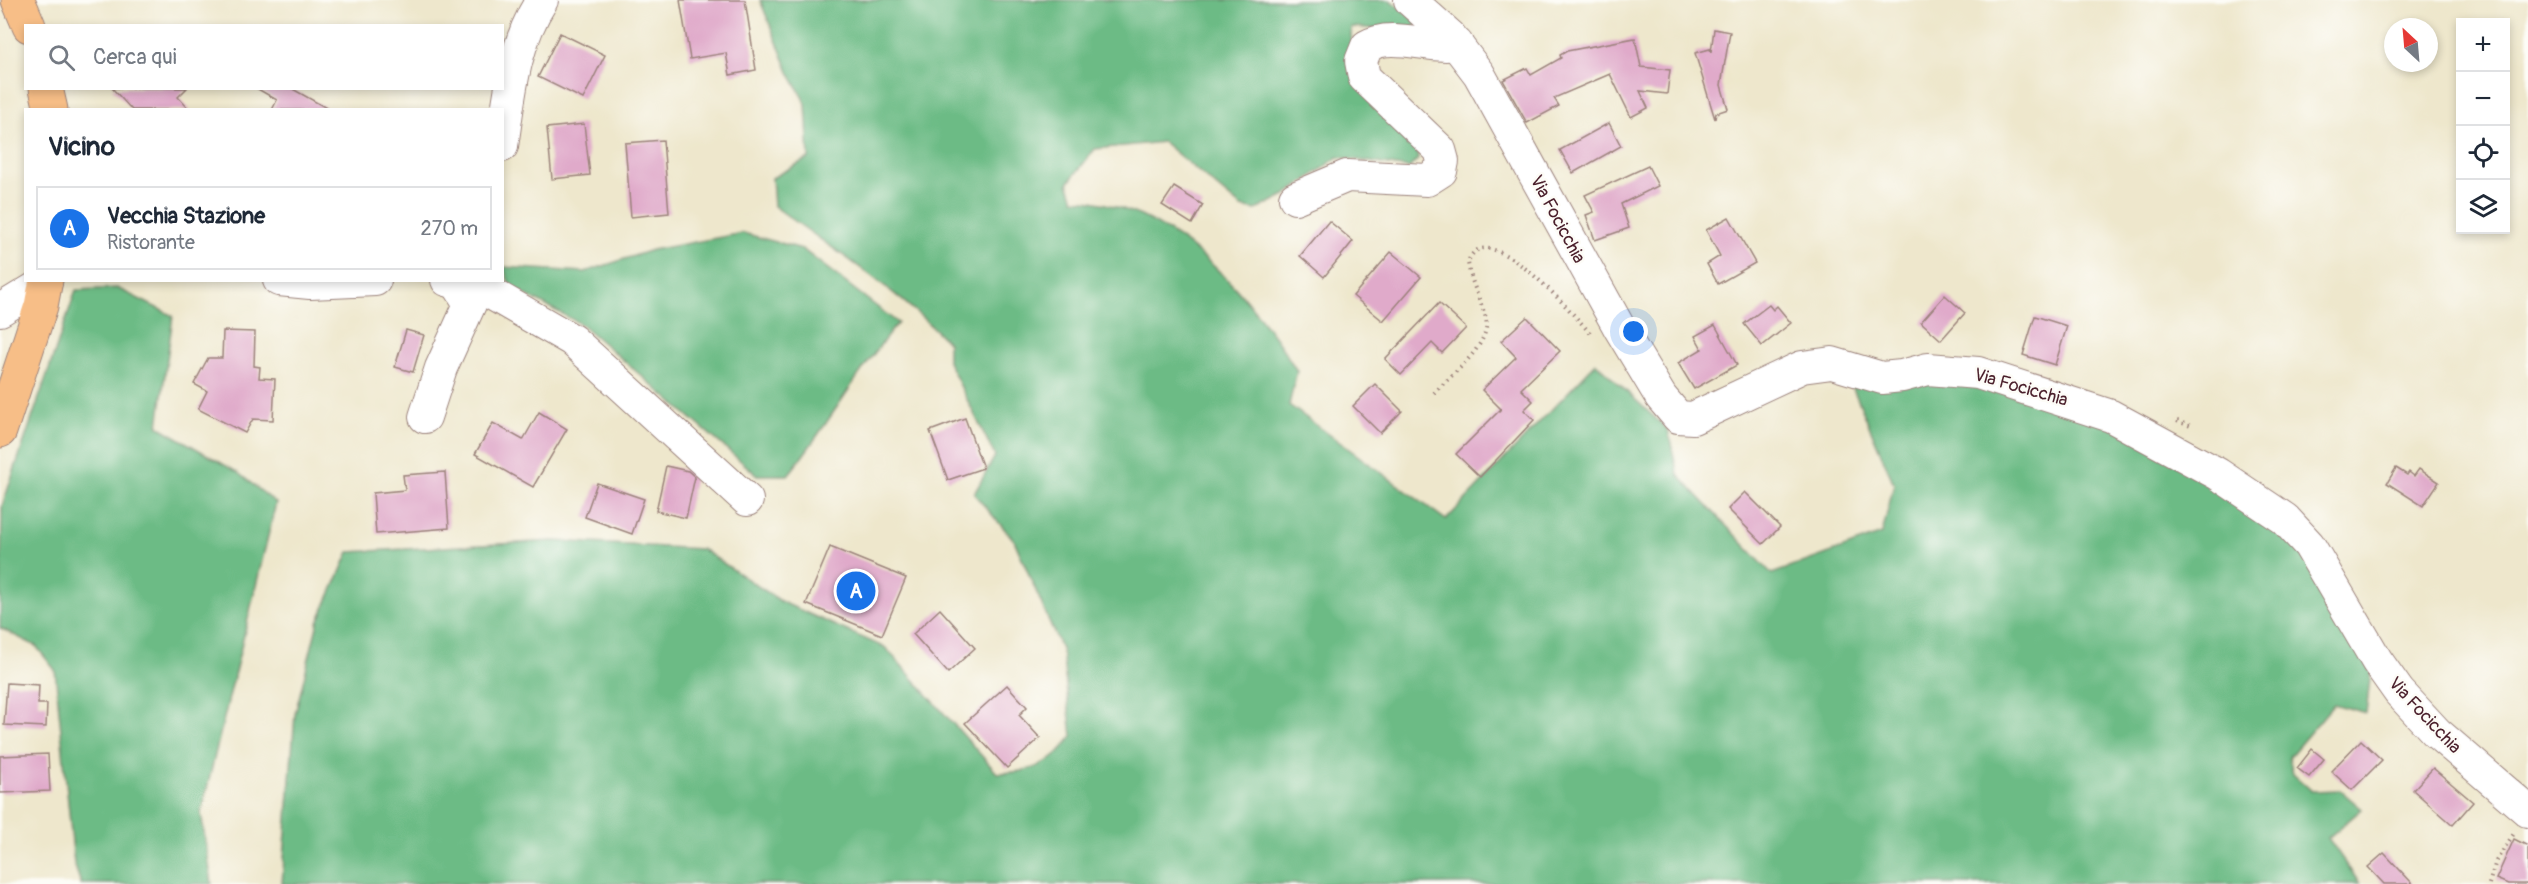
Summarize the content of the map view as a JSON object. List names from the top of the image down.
{
  "streets": {
    "street": ["Via Focicchia"]
  },
  "north": "top left",
  "page": {
    "map_buttons": ["+", "−"],
    "search": "Cerca qui",
    "heading": "Vicino",
    "list": [
      {
        "mark": "A",
        "name": "Vecchia Stazione",
        "note": "Ristorante",
        "value": "270 m"
      }
    ],
    "pins": "A"
  }
}
